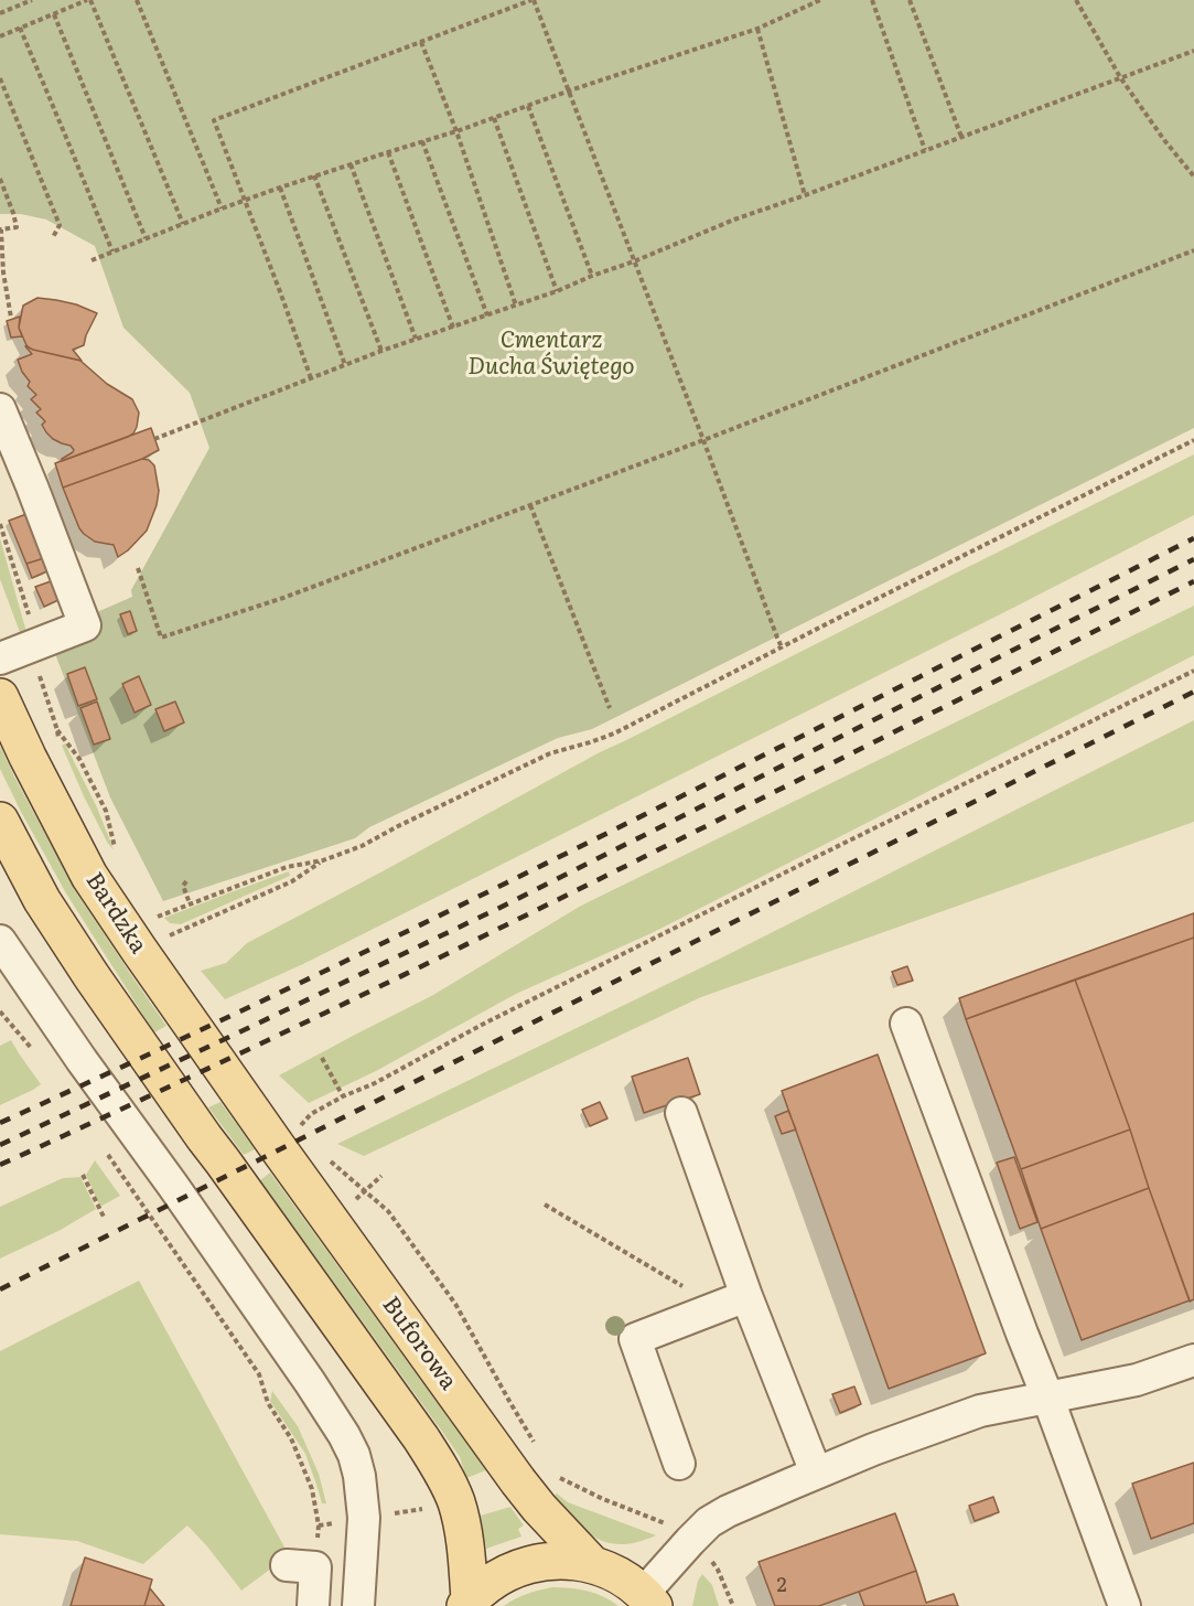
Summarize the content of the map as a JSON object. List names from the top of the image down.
{
  "streets": {
    "main road": ["Bardzka", "Buforowa"]
  },
  "crossings": [
    ["Bardzka", "Buforowa"]
  ],
  "parks": ["Cmentarz Ducha Świętego"],
  "house_numbers": ["2"]
}
